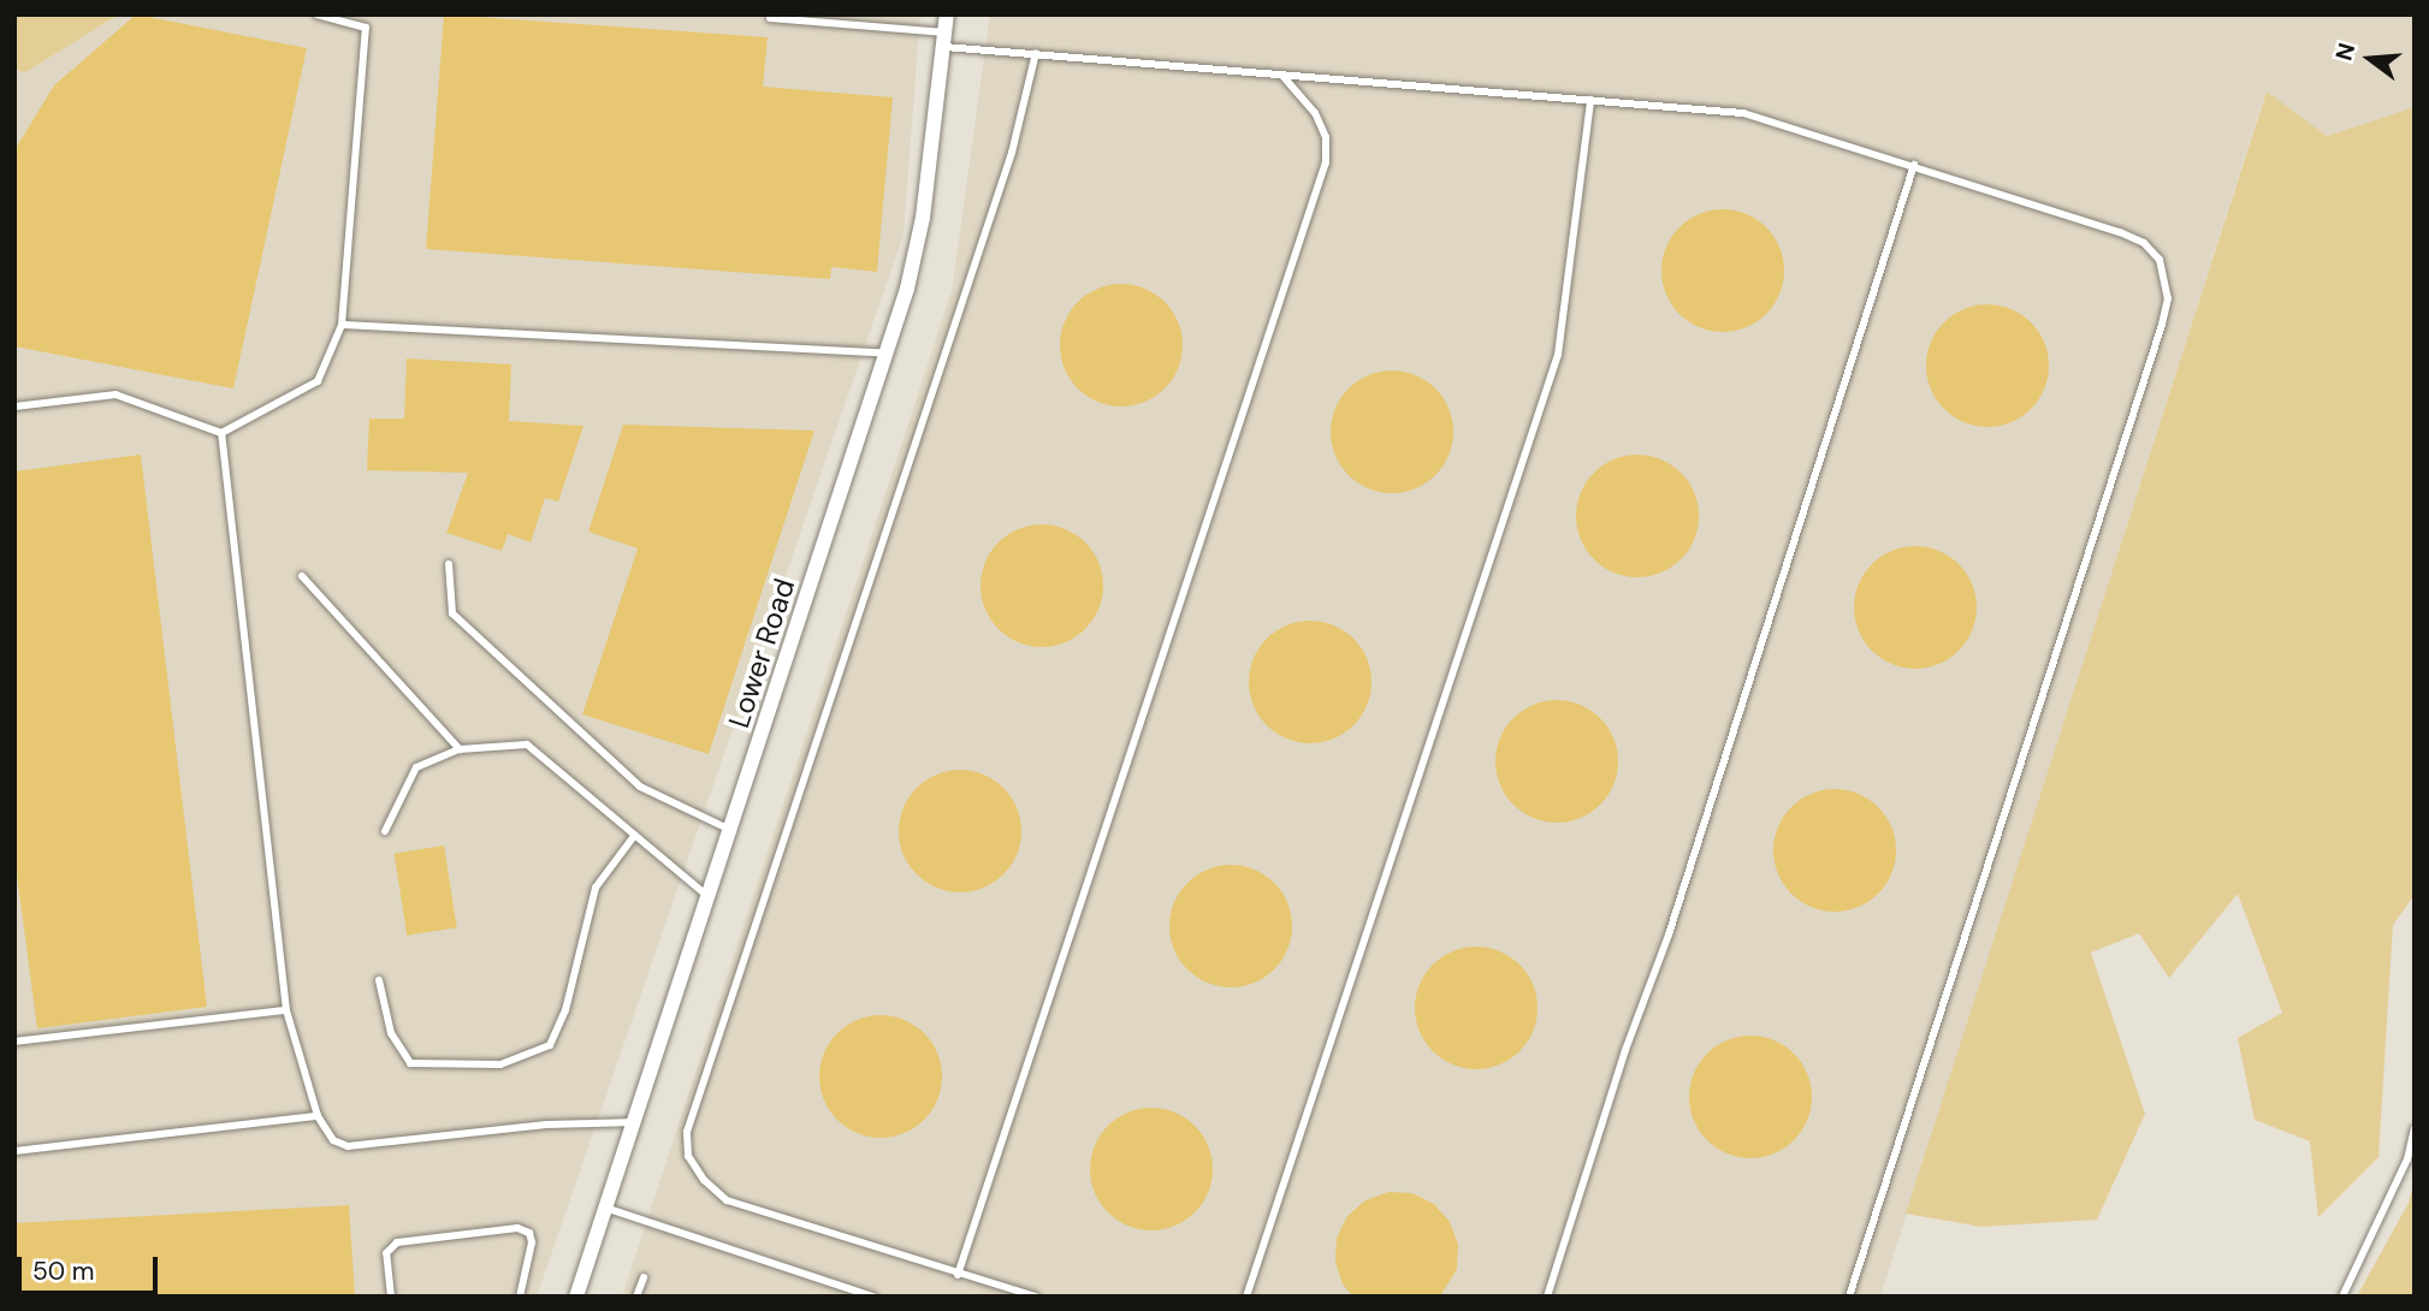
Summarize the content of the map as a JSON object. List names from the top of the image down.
{
  "streets": {
    "street": ["Lower Road"]
  },
  "scale_bar": "50 m",
  "north": "left"
}
